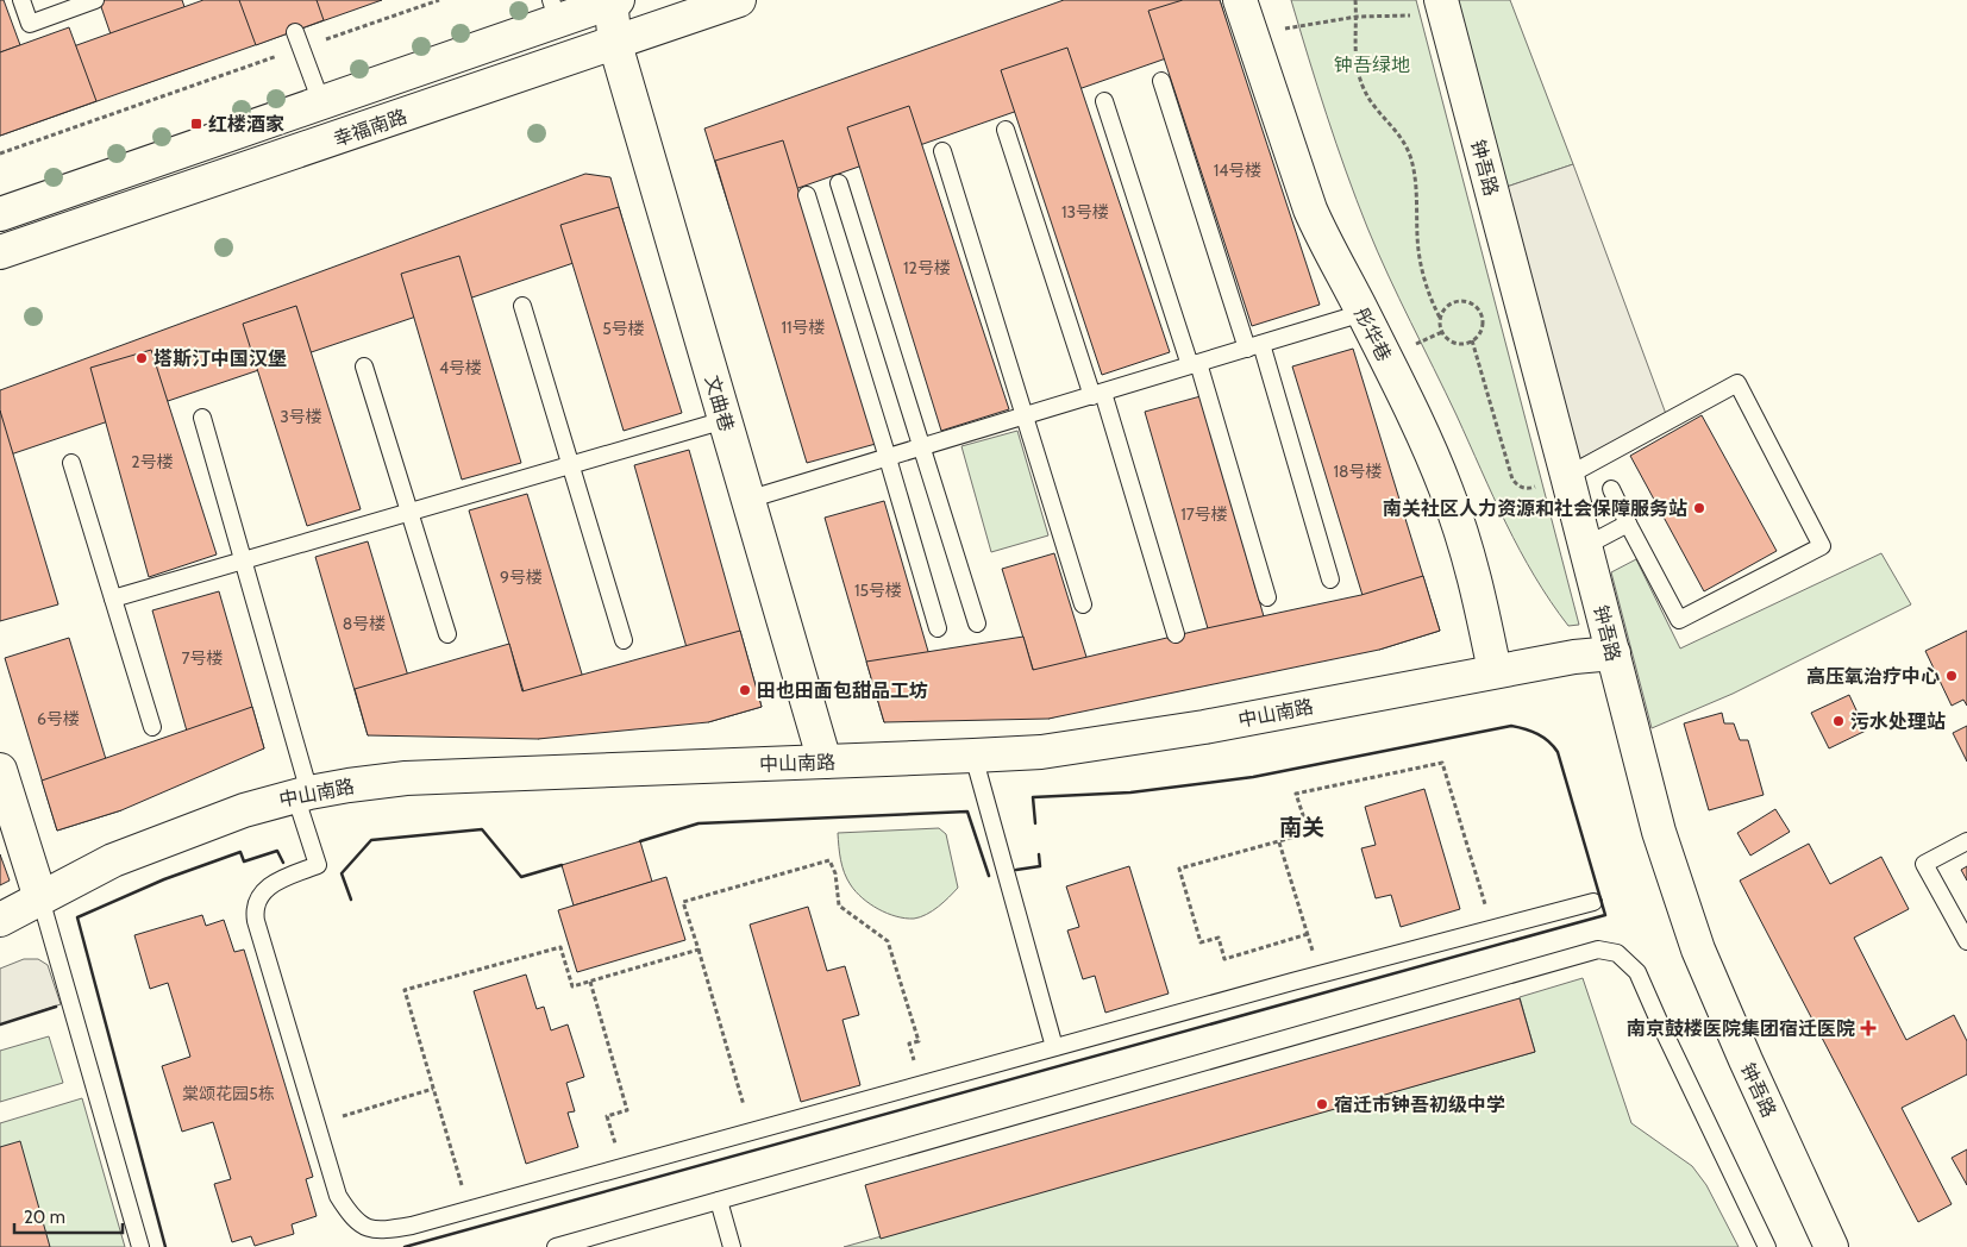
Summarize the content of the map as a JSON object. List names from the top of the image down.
{
  "streets": {
    "street": [
      "幸福南路",
      "钟吾路",
      "彤华巷",
      "文曲巷",
      "中山南路"
    ]
  },
  "crossings": [
    ["幸福南路", "文曲巷"],
    ["钟吾路", "中山南路"],
    ["彤华巷", "中山南路"],
    ["文曲巷", "中山南路"]
  ],
  "districts": ["南关"],
  "parks": ["钟吾绿地"],
  "places": {
    "transit": ["红楼酒家"],
    "other": [
      "塔斯汀中国汉堡",
      "南关社区人力资源和社会保障服务站",
      "高压氧治疗中心",
      "田也田面包甜品工坊",
      "污水处理站",
      "宿迁市钟吾初级中学"
    ],
    "health": ["南京鼓楼医院集团宿迁医院"]
  },
  "house_numbers": [
    "14号楼",
    "13号楼",
    "12号楼",
    "11号楼",
    "5号楼",
    "4号楼",
    "3号楼",
    "2号楼",
    "18号楼",
    "17号楼",
    "9号楼",
    "15号楼",
    "8号楼",
    "7号楼",
    "6号楼",
    "棠颂花园5栋"
  ],
  "scale_bar": "20 m"
}
